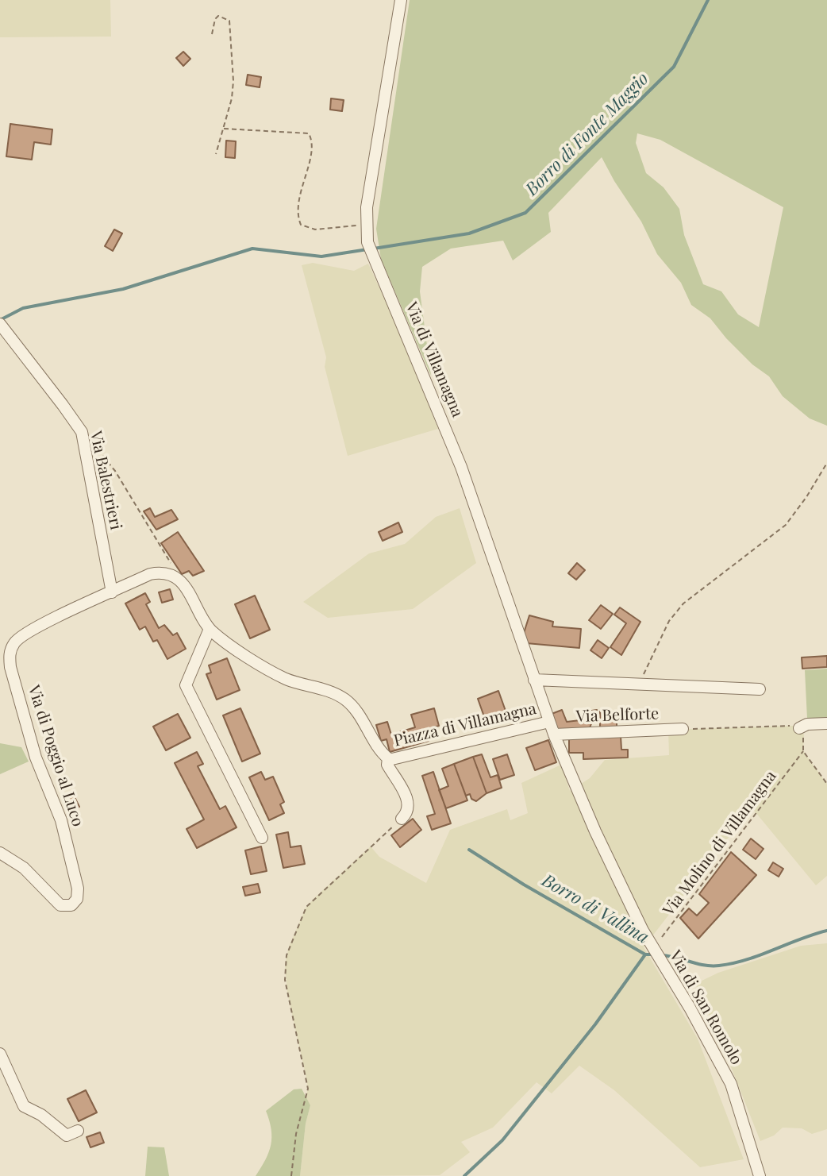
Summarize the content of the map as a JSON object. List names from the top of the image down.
{
  "streets": {
    "street": [
      "Via di Villamagna",
      "Via Balestrieri",
      "Via Belforte",
      "Piazza di Villamagna",
      "Via di Poggio al Luco",
      "Via di San Romolo"
    ],
    "path": ["Via Molino di Villamagna"]
  },
  "crossings": [
    ["Via di Villamagna", "Piazza di Villamagna"],
    ["Via di Villamagna", "Via di San Romolo"],
    ["Via Balestrieri", "Via di Poggio al Luco"],
    ["Via Belforte", "Via di San Romolo"],
    ["Piazza di Villamagna", "Via di San Romolo"],
    ["Via Molino di Villamagna", "Via di San Romolo"]
  ],
  "water": ["Borro di Fonte Maggio", "Borro di Vallina"]
}
